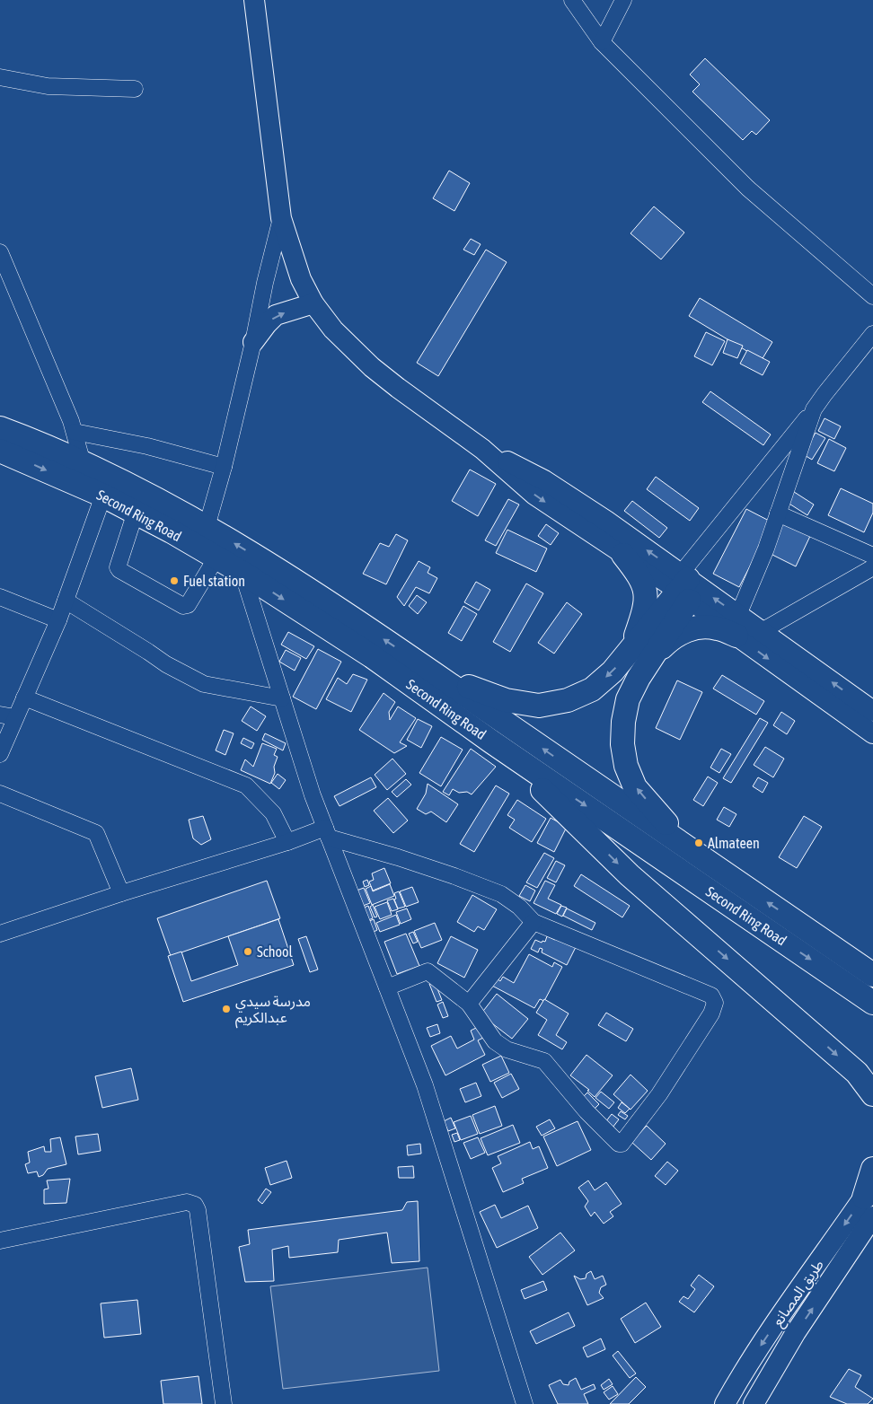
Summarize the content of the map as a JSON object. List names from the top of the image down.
{
  "streets": {
    "highway": ["Second Ring Road"],
    "main road": ["طريق المصانع"]
  },
  "places": [
    "Fuel station",
    "Almateen",
    "School",
    "مدرسة سيدي عبدالكريم"
  ]
}
